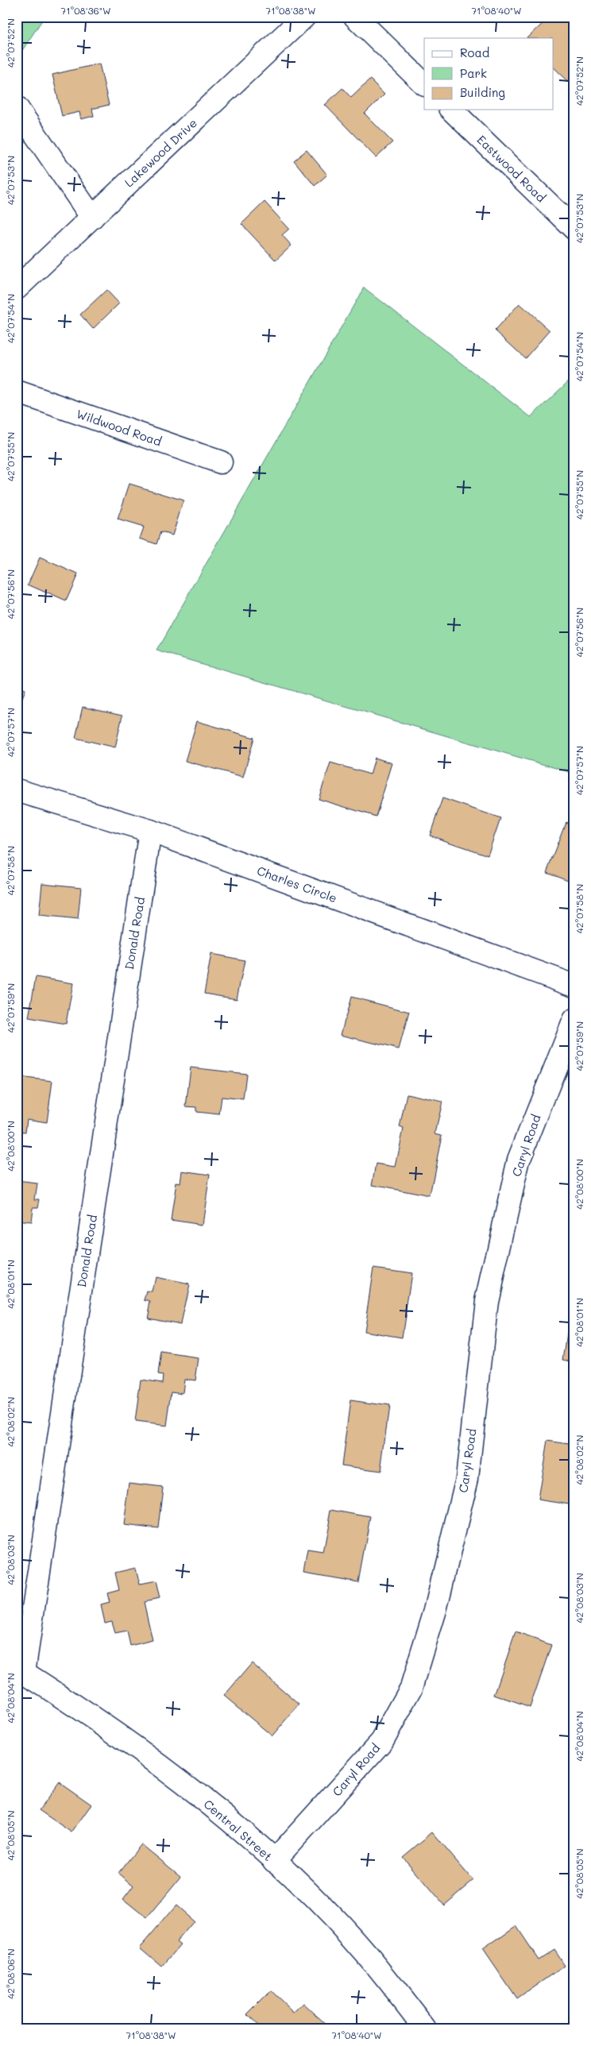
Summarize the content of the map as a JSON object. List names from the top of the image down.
{
  "streets": {
    "street": [
      "Lakewood Drive",
      "Eastwood Road",
      "Wildwood Road",
      "Charles Circle",
      "Donald Road",
      "Caryl Road",
      "Central Street"
    ]
  },
  "crossings": [
    ["Charles Circle", "Donald Road"],
    ["Donald Road", "Central Street"],
    ["Caryl Road", "Central Street"]
  ],
  "legend": ["Road", "Park", "Building"],
  "coordinates": [
    "71°08'36\"W",
    "71°08'38\"W",
    "71°08'40\"W",
    "42°07'52\"N",
    "42°07'53\"N",
    "42°07'54\"N",
    "42°07'55\"N",
    "42°07'56\"N",
    "42°07'57\"N",
    "42°07'58\"N",
    "42°07'59\"N",
    "42°08'00\"N",
    "42°08'01\"N",
    "42°08'02\"N",
    "42°08'03\"N",
    "42°08'04\"N",
    "42°08'05\"N",
    "42°08'06\"N"
  ]
}
